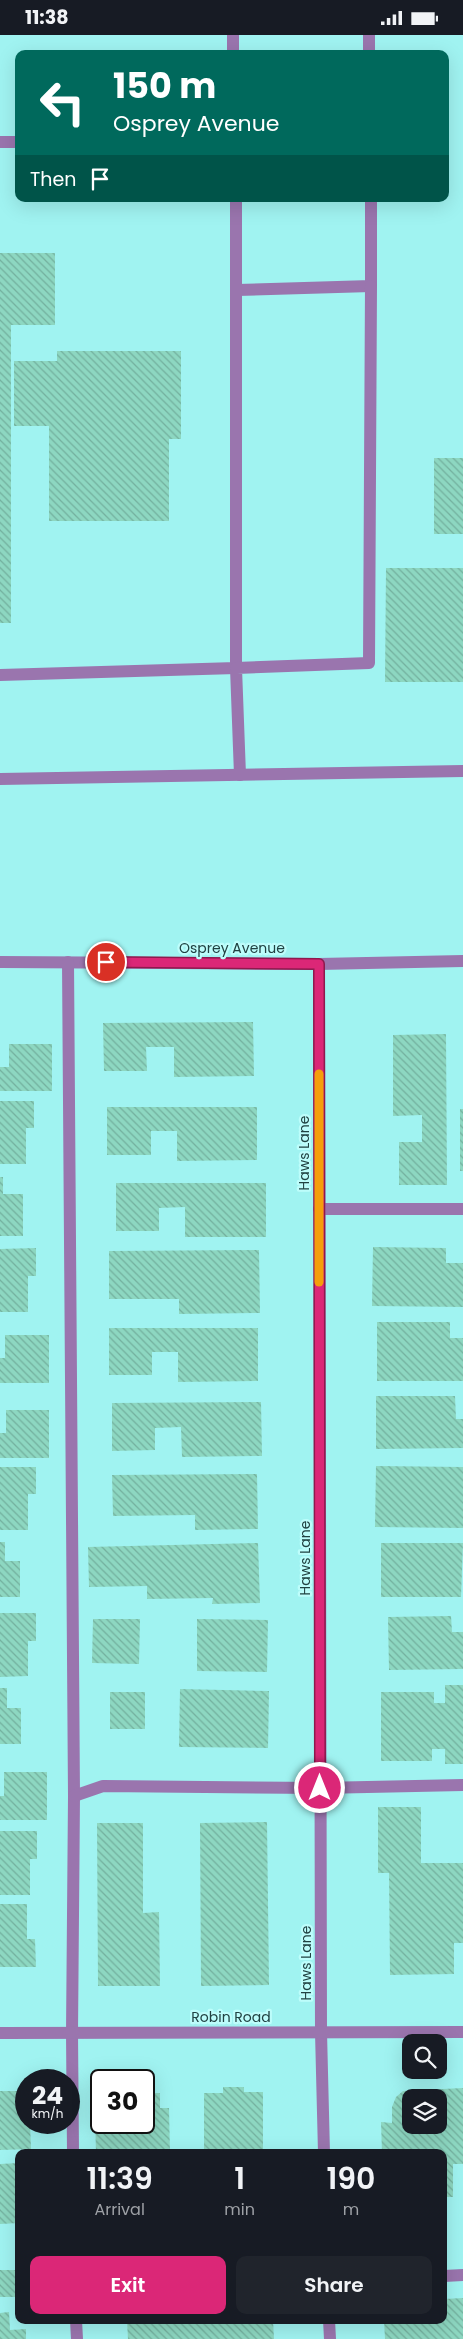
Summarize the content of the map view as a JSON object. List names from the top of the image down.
{
  "streets": {
    "street": ["Osprey Avenue", "Haws Lane", "Robin Road"]
  },
  "crossings": [
    ["Osprey Avenue", "Haws Lane"],
    ["Haws Lane", "Robin Road"]
  ],
  "page": {
    "status": "11:38",
    "turn": ["150 m", "Osprey Avenue"],
    "then": "Then",
    "speed": "24 km/h",
    "limit": "30",
    "eta": [
      "11:39",
      "Arrival",
      "1",
      "min",
      "190",
      "m"
    ],
    "buttons": ["Exit", "Share"]
  }
}
